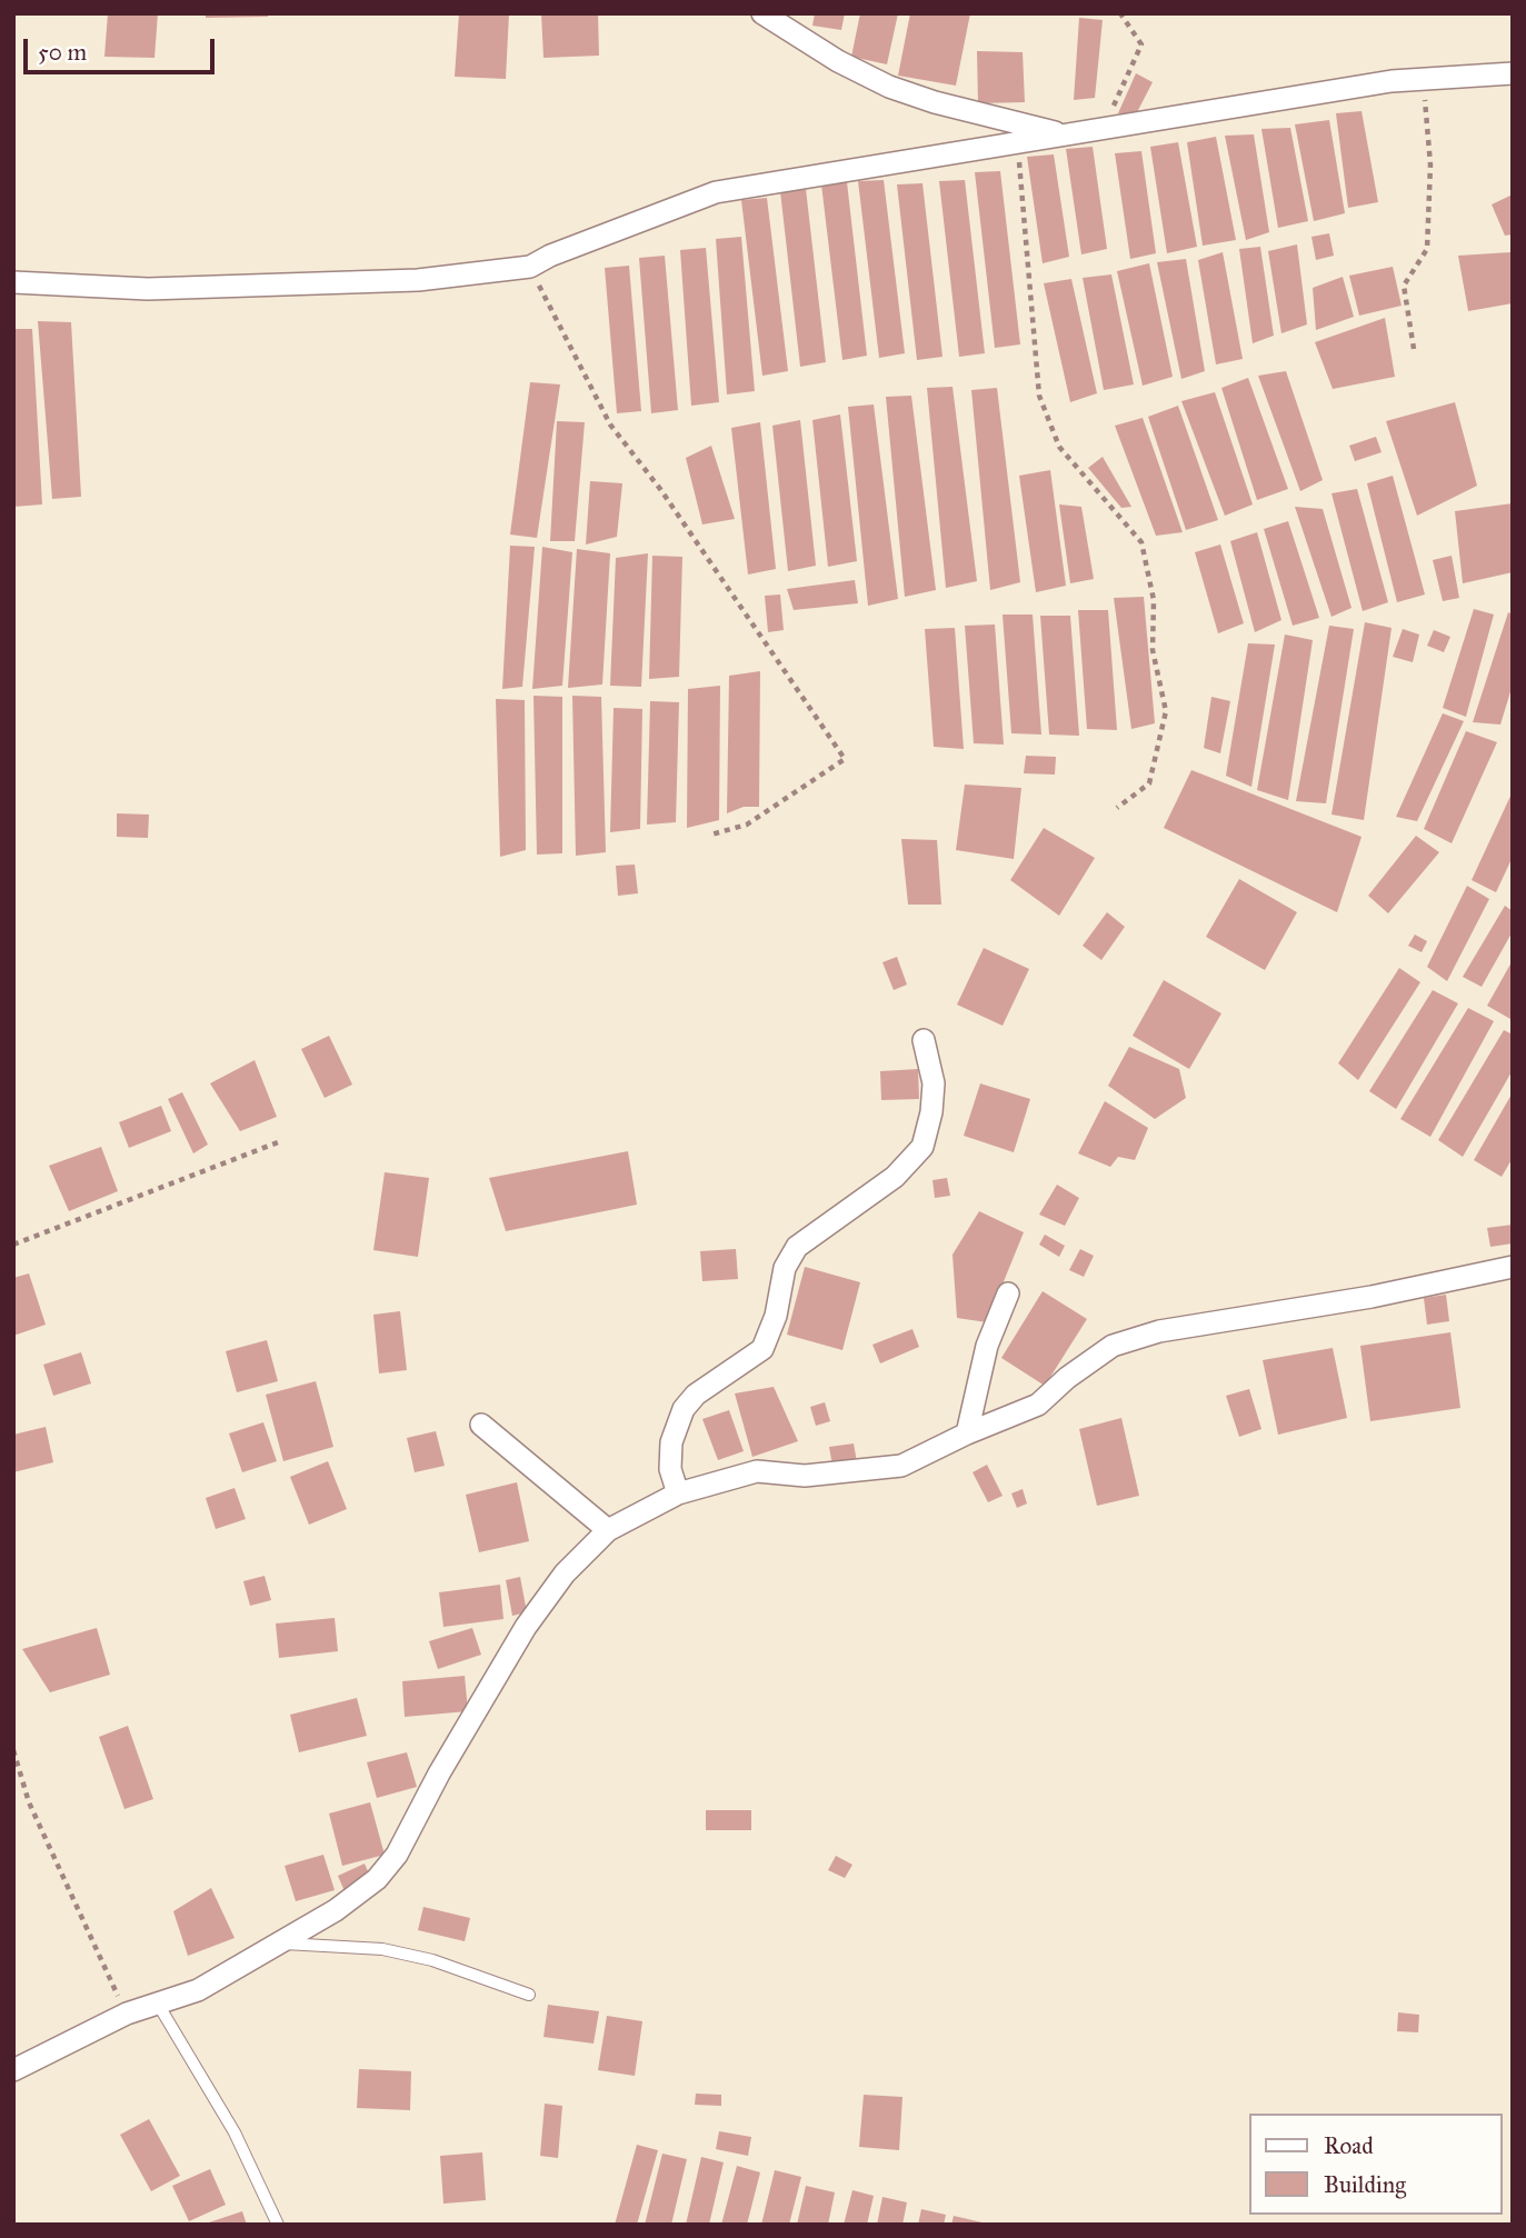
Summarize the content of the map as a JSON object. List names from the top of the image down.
{
  "legend": ["Road", "Building"],
  "scale_bar": "50 m"
}
